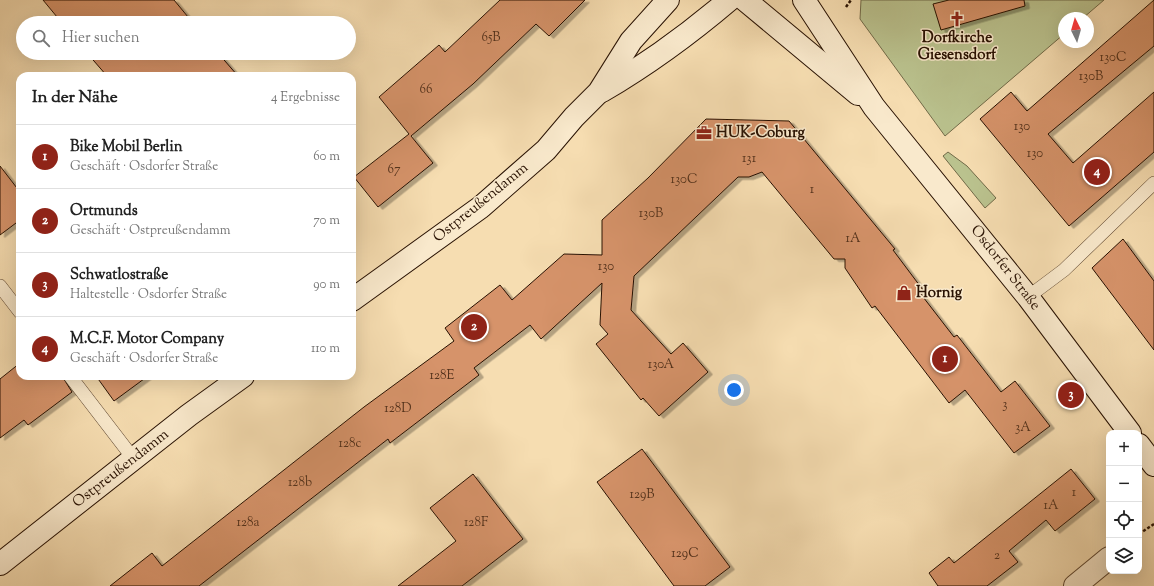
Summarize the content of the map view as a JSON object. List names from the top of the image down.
{
  "streets": {
    "main road": ["Ostpreußendamm", "Osdorfer Straße"]
  },
  "places": {
    "church": ["Dorfkirche Giesensdorf"],
    "office": ["HUK-Coburg"],
    "shop": ["Hornig"]
  },
  "house_numbers": [
    "65B",
    "130C",
    "130B",
    "66",
    "130",
    "130",
    "131",
    "67",
    "130C",
    "1",
    "130B",
    "1A",
    "130",
    "130A",
    "128E",
    "3",
    "128D",
    "3A",
    "128c",
    "128b",
    "1",
    "129B",
    "1A",
    "128a",
    "128F",
    "129C",
    "2"
  ],
  "north": "top",
  "page": {
    "search": "Hier suchen",
    "heading": ["In der Nähe", "4 Ergebnisse"],
    "list": [
      {
        "mark": "1",
        "name": "Bike Mobil Berlin",
        "note": "Geschäft · Osdorfer Straße",
        "value": "60 m"
      },
      {
        "mark": "2",
        "name": "Ortmunds",
        "note": "Geschäft · Ostpreußendamm",
        "value": "70 m"
      },
      {
        "mark": "3",
        "name": "Schwatlostraße",
        "note": "Haltestelle · Osdorfer Straße",
        "value": "90 m"
      },
      {
        "mark": "4",
        "name": "M.C.F. Motor Company",
        "note": "Geschäft · Osdorfer Straße",
        "value": "110 m"
      }
    ],
    "pins": [
      "4",
      "2",
      "1",
      "3"
    ],
    "map_buttons": ["+", "−"]
  }
}
